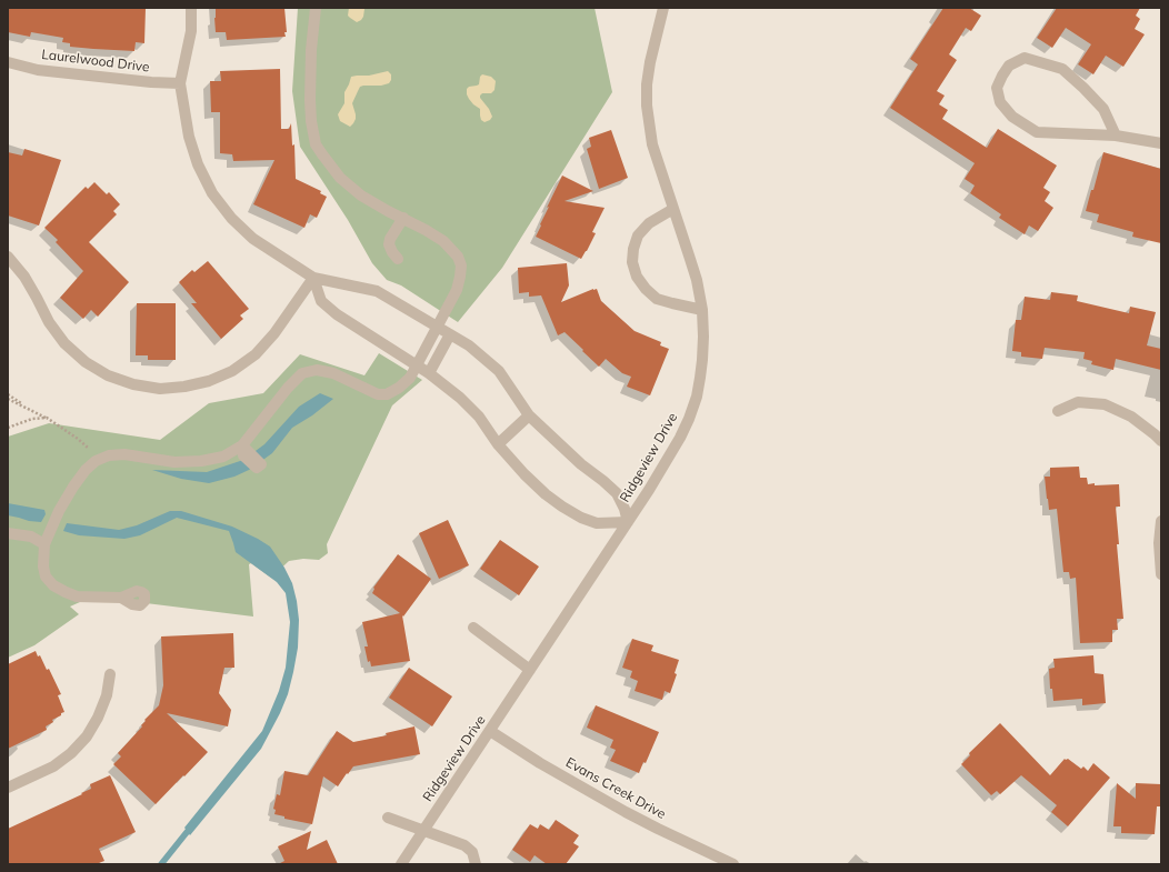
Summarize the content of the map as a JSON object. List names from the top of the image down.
{
  "streets": {
    "street": ["Laurelwood Drive", "Ridgeview Drive", "Evans Creek Drive"]
  },
  "crossings": [
    ["Ridgeview Drive", "Evans Creek Drive"]
  ]
}
